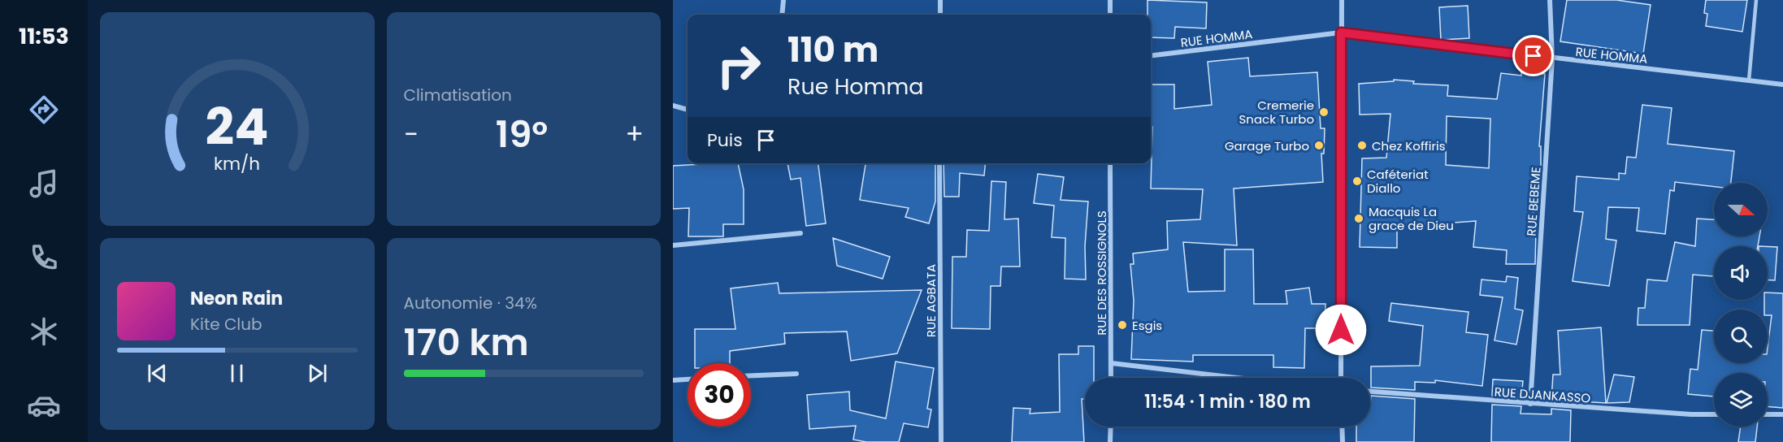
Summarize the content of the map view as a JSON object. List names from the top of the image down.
{
  "streets": {
    "street": [
      "RUE HOMMA",
      "RUE BEBEME",
      "RUE DES ROSSIGNOLS",
      "RUE AGBATA",
      "RUE DJANKASSO"
    ]
  },
  "crossings": [
    ["RUE HOMMA", "RUE BEBEME"],
    ["RUE BEBEME", "RUE DJANKASSO"]
  ],
  "places": [
    "Cremerie Snack Turbo",
    "Garage Turbo",
    "Chez Koffiris",
    "Caféteriat Diallo",
    "Macquis La grace de Dieu",
    "Esgis"
  ],
  "north": "right",
  "page": {
    "tabs": "11:53",
    "tile": [
      "Climatisation",
      ["Autonomie · 34%", "170 km"]
    ],
    "turn": ["110 m", "Rue Homma"],
    "heat": ["−", "19°", "+"],
    "then": "Puis",
    "song": ["Neon Rain", "Kite Club"],
    "limit": "30",
    "trip": "11:54 · 1 min · 180 m",
    "gauge": ["24", "km/h"]
  }
}
